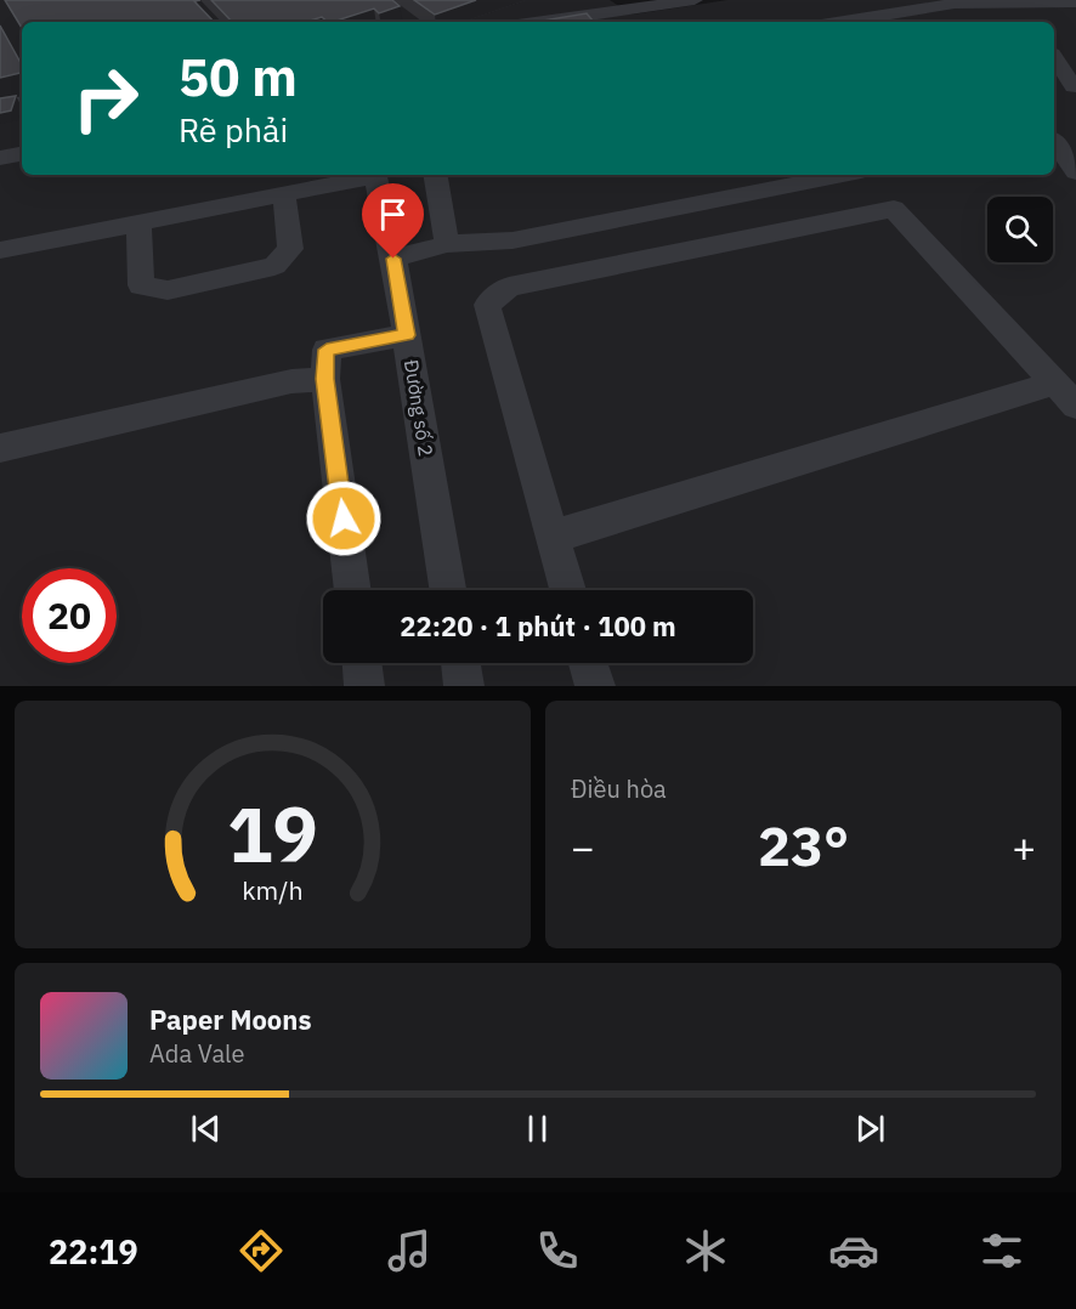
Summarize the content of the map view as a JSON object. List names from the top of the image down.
{
  "streets": {
    "street": ["Đường số 2"]
  },
  "page": {
    "turn": ["50 m", "Rẽ phải"],
    "limit": "20",
    "trip": "22:20 · 1 phút · 100 m",
    "tile": "Điều hòa",
    "heat": ["−", "23°", "+"],
    "song": ["Paper Moons", "Ada Vale"],
    "tabs": "22:19",
    "gauge": ["19", "km/h"]
  }
}
